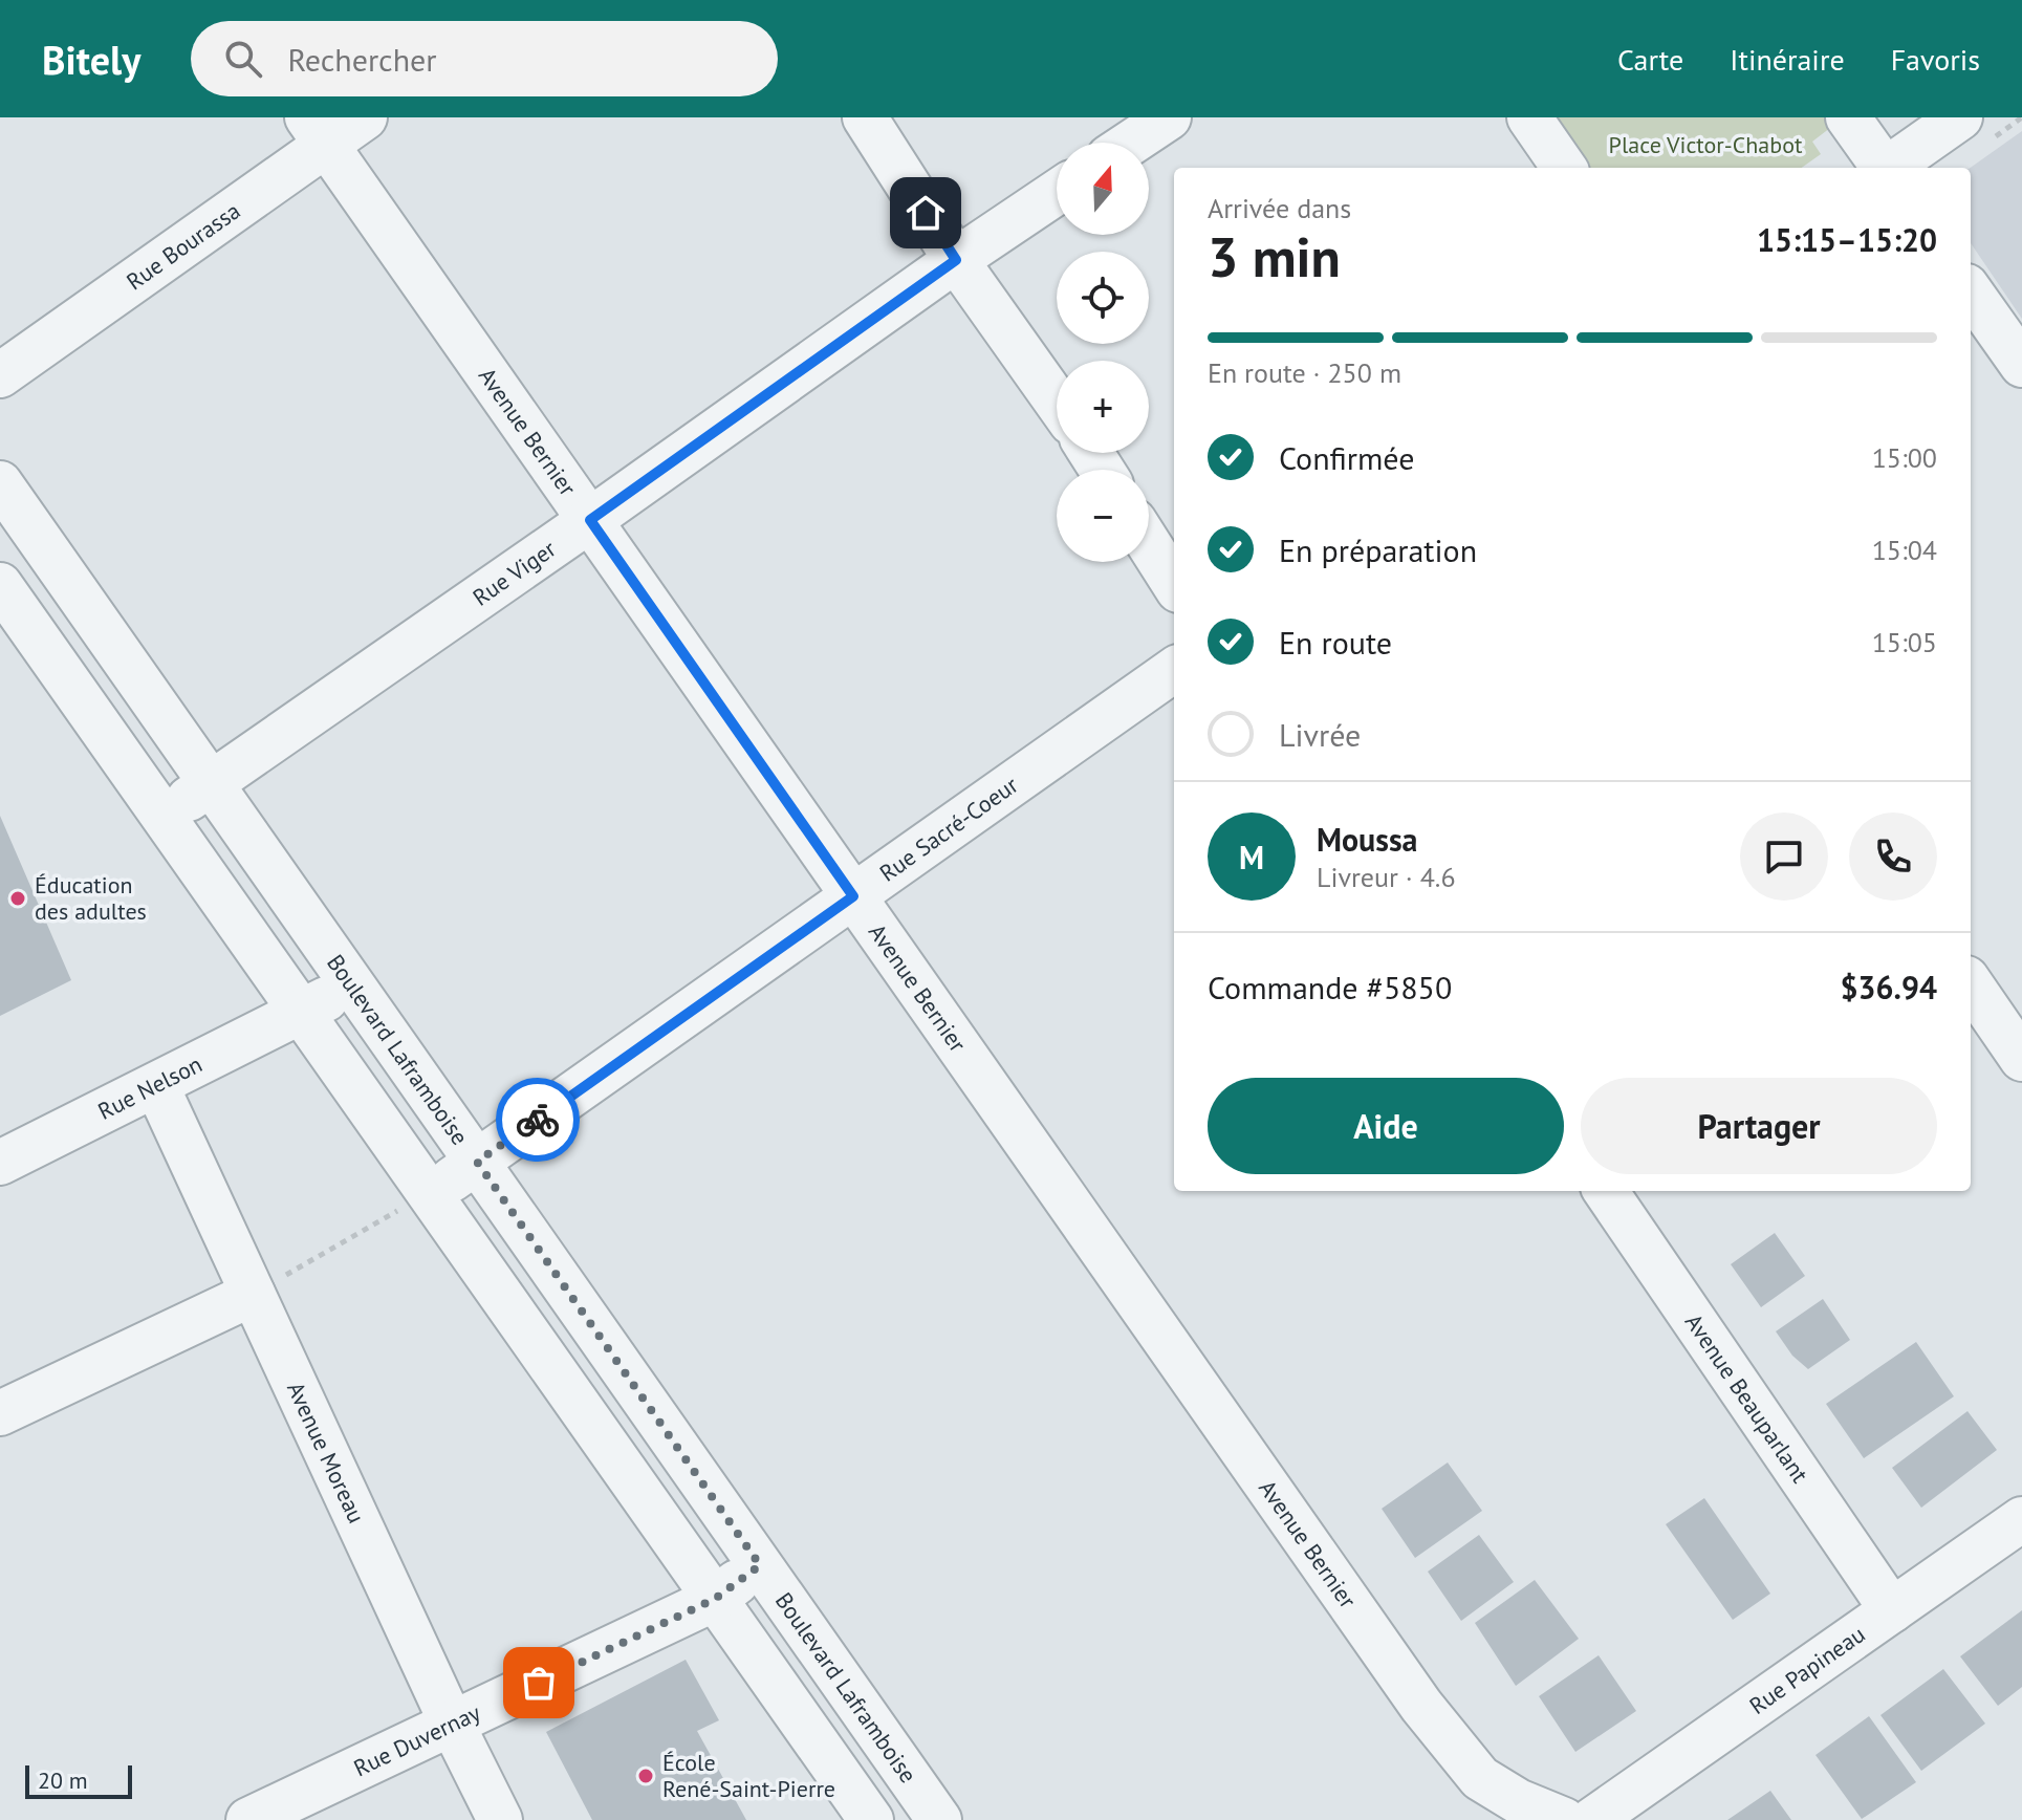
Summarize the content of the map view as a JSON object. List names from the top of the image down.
{
  "streets": {
    "street": [
      "Rue Bourassa",
      "Avenue Bernier",
      "Rue Viger",
      "Rue Sacré-Coeur",
      "Boulevard Laframboise",
      "Rue Nelson",
      "Avenue Beauparlant",
      "Avenue Moreau",
      "Rue Papineau",
      "Rue Duvernay"
    ]
  },
  "crossings": [
    ["Rue Bourassa", "Avenue Bernier"],
    ["Avenue Bernier", "Rue Viger"],
    ["Avenue Bernier", "Rue Sacré-Coeur"],
    ["Rue Viger", "Boulevard Laframboise"],
    ["Rue Sacré-Coeur", "Boulevard Laframboise"],
    ["Boulevard Laframboise", "Rue Nelson"],
    ["Boulevard Laframboise", "Rue Duvernay"],
    ["Rue Nelson", "Avenue Moreau"],
    ["Avenue Beauparlant", "Rue Papineau"],
    ["Avenue Moreau", "Rue Duvernay"]
  ],
  "parks": ["Place Victor-Chabot"],
  "places": ["Éducation des adultes", "École René-Saint-Pierre"],
  "scale_bar": "20 m",
  "north": "top",
  "page": {
    "header": "Bitely",
    "search": "Rechercher",
    "nav": ["Carte", "Itinéraire", "Favoris"],
    "map_buttons": ["+", "−"],
    "heading": ["3 min", "Arrivée dans", "15:15–15:20"],
    "panel": [
      "Moussa",
      "Livreur · 4.6",
      "Commande #5850",
      "$36.94"
    ],
    "bar": "En route · 250 m",
    "list": [
      ["Confirmée", "15:00"],
      ["En préparation", "15:04"],
      ["En route", "15:05"],
      "Livrée"
    ],
    "round": "M",
    "buttons": ["Aide", "Partager"],
    "scale": "20 m"
  }
}
